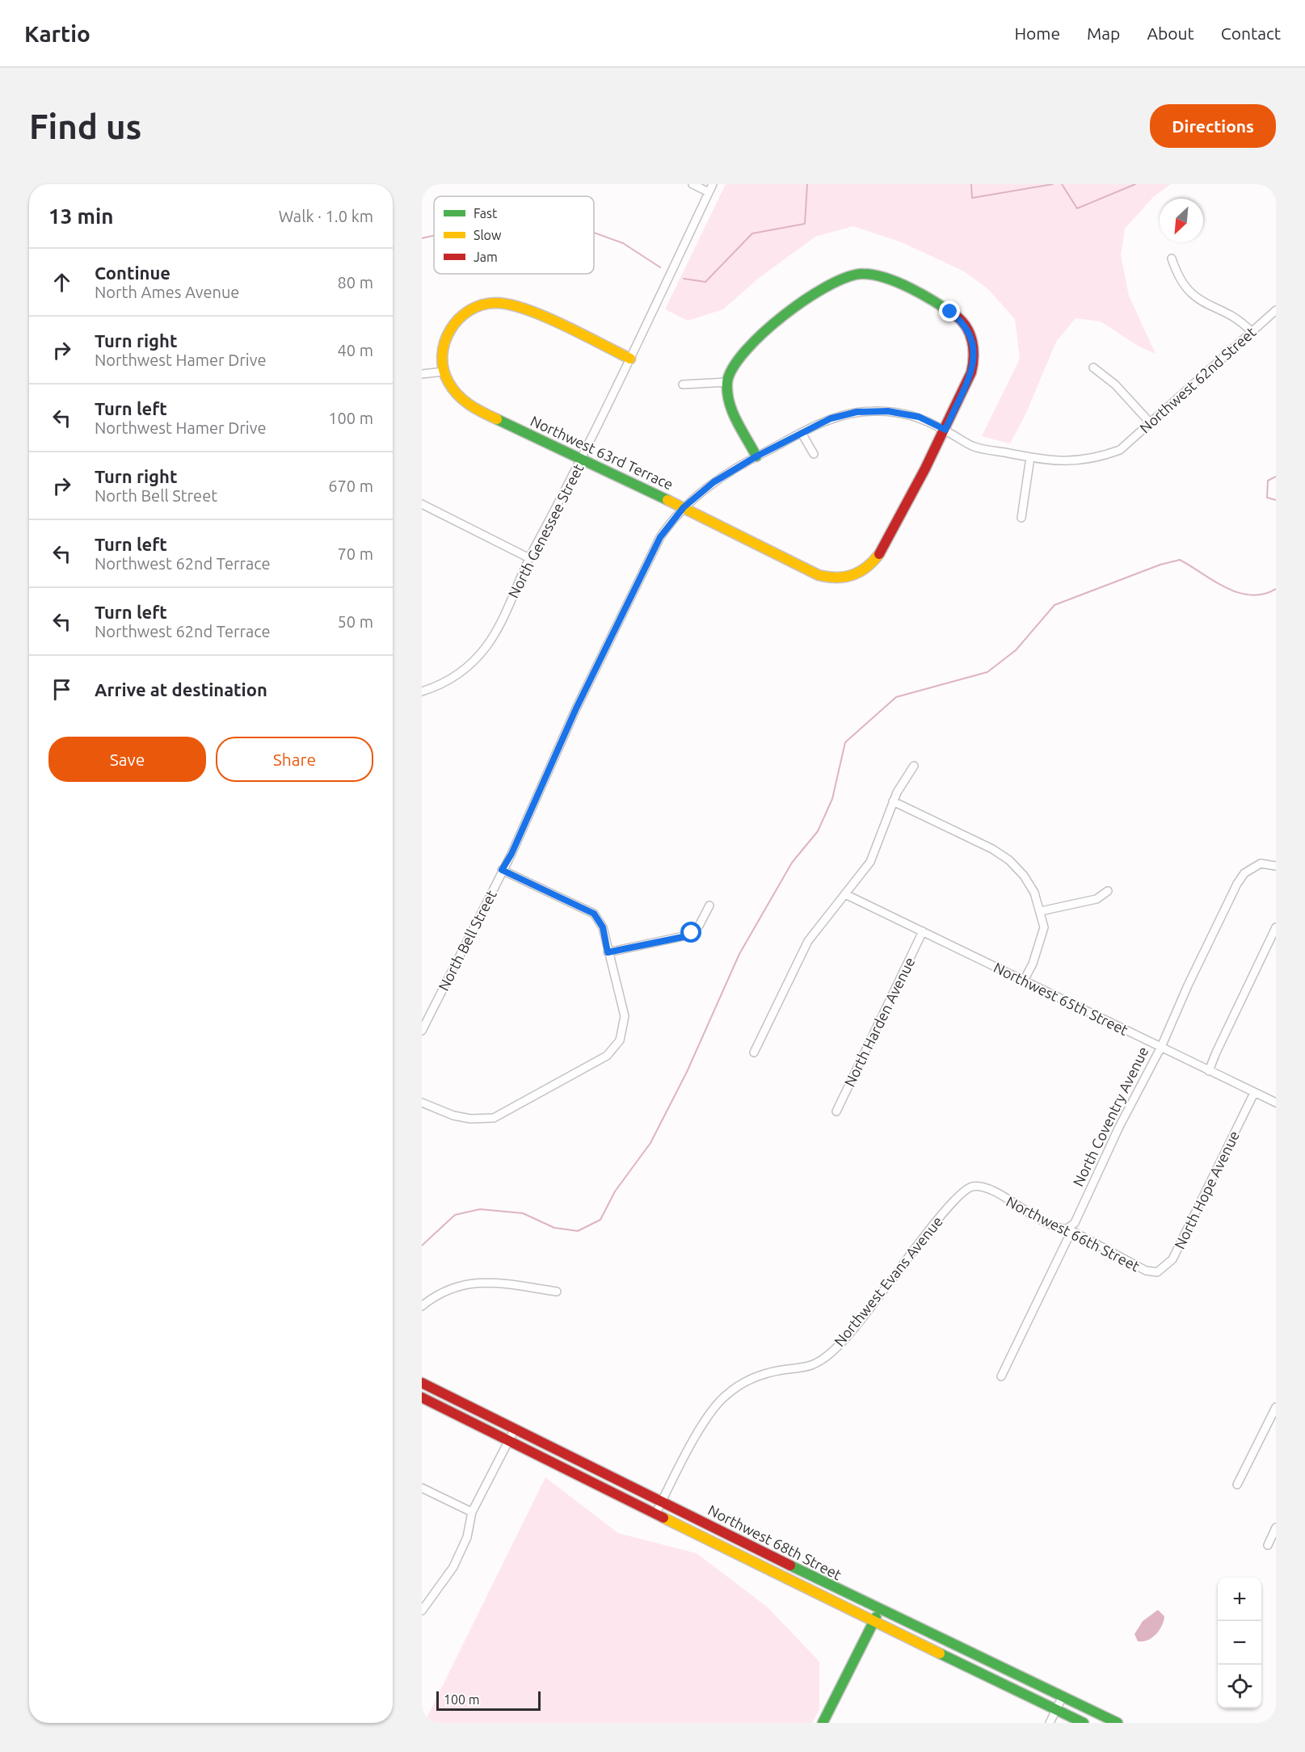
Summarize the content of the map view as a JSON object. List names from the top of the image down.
{
  "streets": {
    "street": [
      "Northwest 62nd Street",
      "Northwest 63rd Terrace",
      "North Genessee Street",
      "North Bell Street",
      "Northwest 65th Street",
      "North Harden Avenue",
      "North Coventry Avenue",
      "North Hope Avenue",
      "Northwest 66th Street",
      "Northwest Evans Avenue",
      "Northwest 68th Street"
    ]
  },
  "crossings": [
    ["Northwest 62nd Street", "North Bell Street"],
    ["Northwest 63rd Terrace", "North Genessee Street"],
    ["Northwest 63rd Terrace", "North Bell Street"],
    ["Northwest 65th Street", "North Harden Avenue"],
    ["Northwest 65th Street", "North Coventry Avenue"],
    ["Northwest 65th Street", "North Hope Avenue"],
    ["North Coventry Avenue", "Northwest 66th Street"],
    ["North Hope Avenue", "Northwest 66th Street"],
    ["Northwest 66th Street", "Northwest Evans Avenue"],
    ["Northwest Evans Avenue", "Northwest 68th Street"]
  ],
  "legend": ["Fast", "Slow", "Jam"],
  "scale_bar": "100 m",
  "north": "bottom left",
  "page": {
    "header": "Kartio",
    "nav": [
      "Home",
      "Map",
      "About",
      "Contact"
    ],
    "buttons": [
      "Directions",
      ["Save", "Share"]
    ],
    "title": "Find us",
    "heading": ["13 min", "Walk · 1.0 km"],
    "list": [
      ["Continue", "North Ames Avenue", "80 m"],
      ["Turn right", "Northwest Hamer Drive", "40 m"],
      ["Turn left", "Northwest Hamer Drive", "100 m"],
      ["Turn right", "North Bell Street", "670 m"],
      ["Turn left", "Northwest 62nd Terrace", "70 m"],
      ["Turn left", "Northwest 62nd Terrace", "50 m"],
      "Arrive at destination"
    ],
    "map_buttons": ["+", "−"],
    "scale": "100 m"
  }
}
